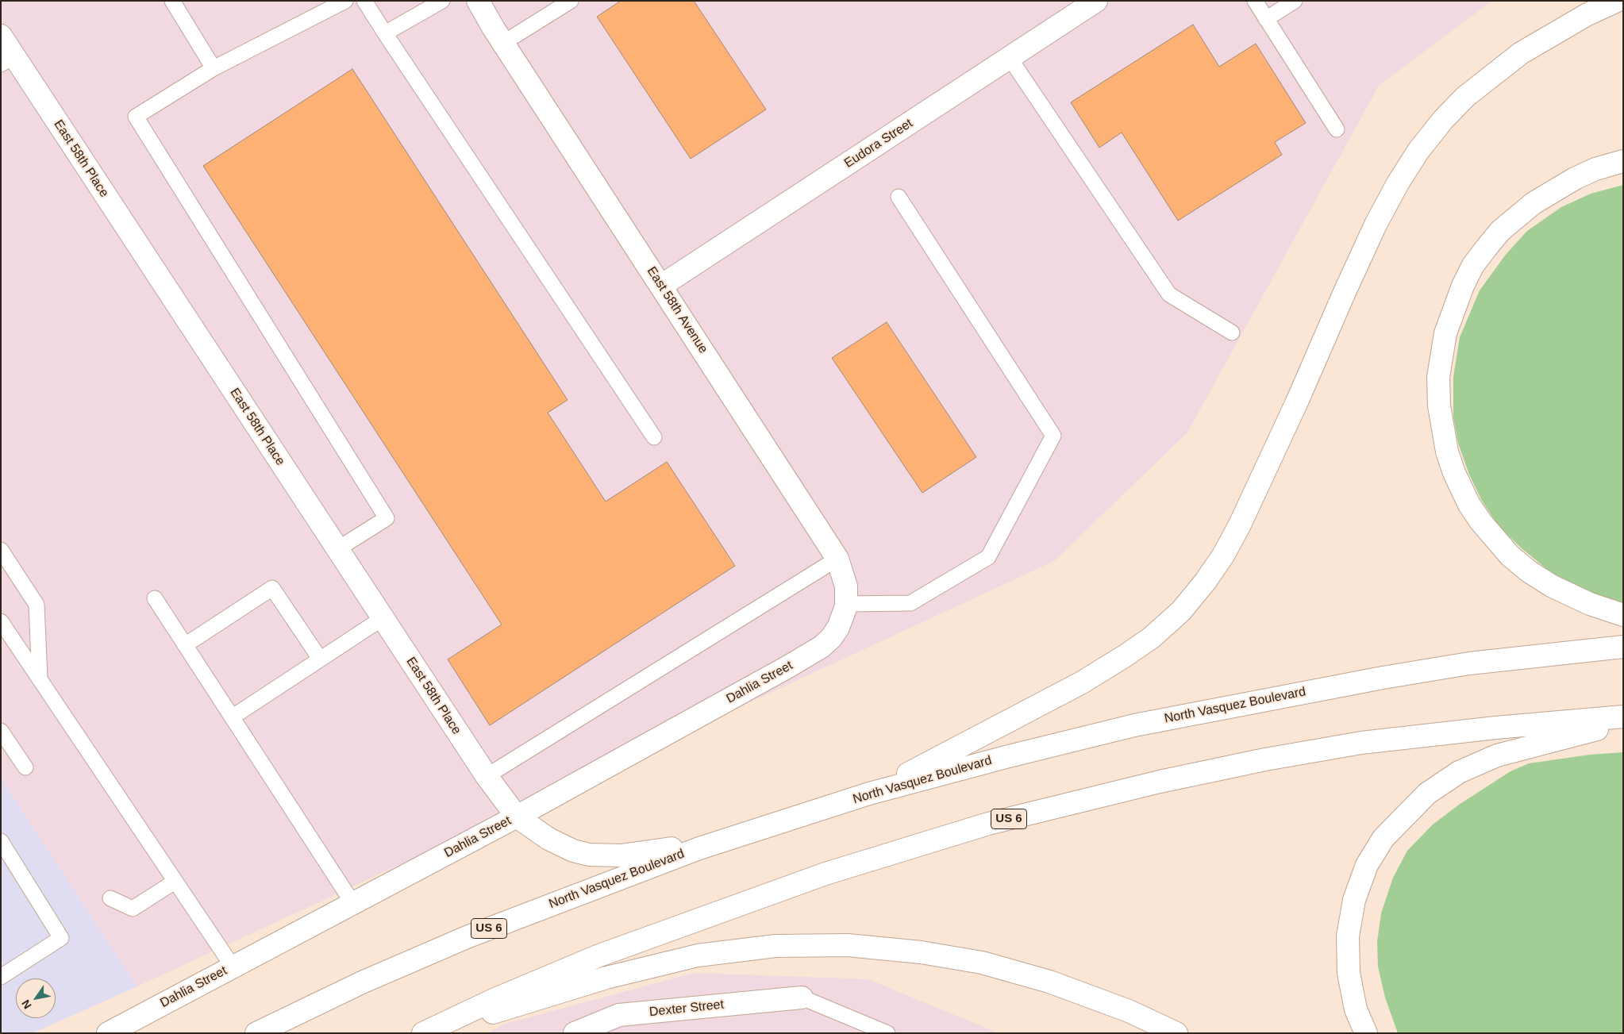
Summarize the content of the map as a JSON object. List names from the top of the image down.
{
  "streets": {
    "main road": [
      "Eudora Street",
      "East 58th Place",
      "East 58th Avenue",
      "Dahlia Street",
      "North Vasquez Boulevard",
      "US 6",
      "Dexter Street"
    ]
  },
  "crossings": [
    ["Eudora Street", "East 58th Avenue"],
    ["East 58th Place", "Dahlia Street"],
    ["East 58th Place", "North Vasquez Boulevard"],
    ["East 58th Avenue", "Dahlia Street"]
  ],
  "north": "bottom left"
}
